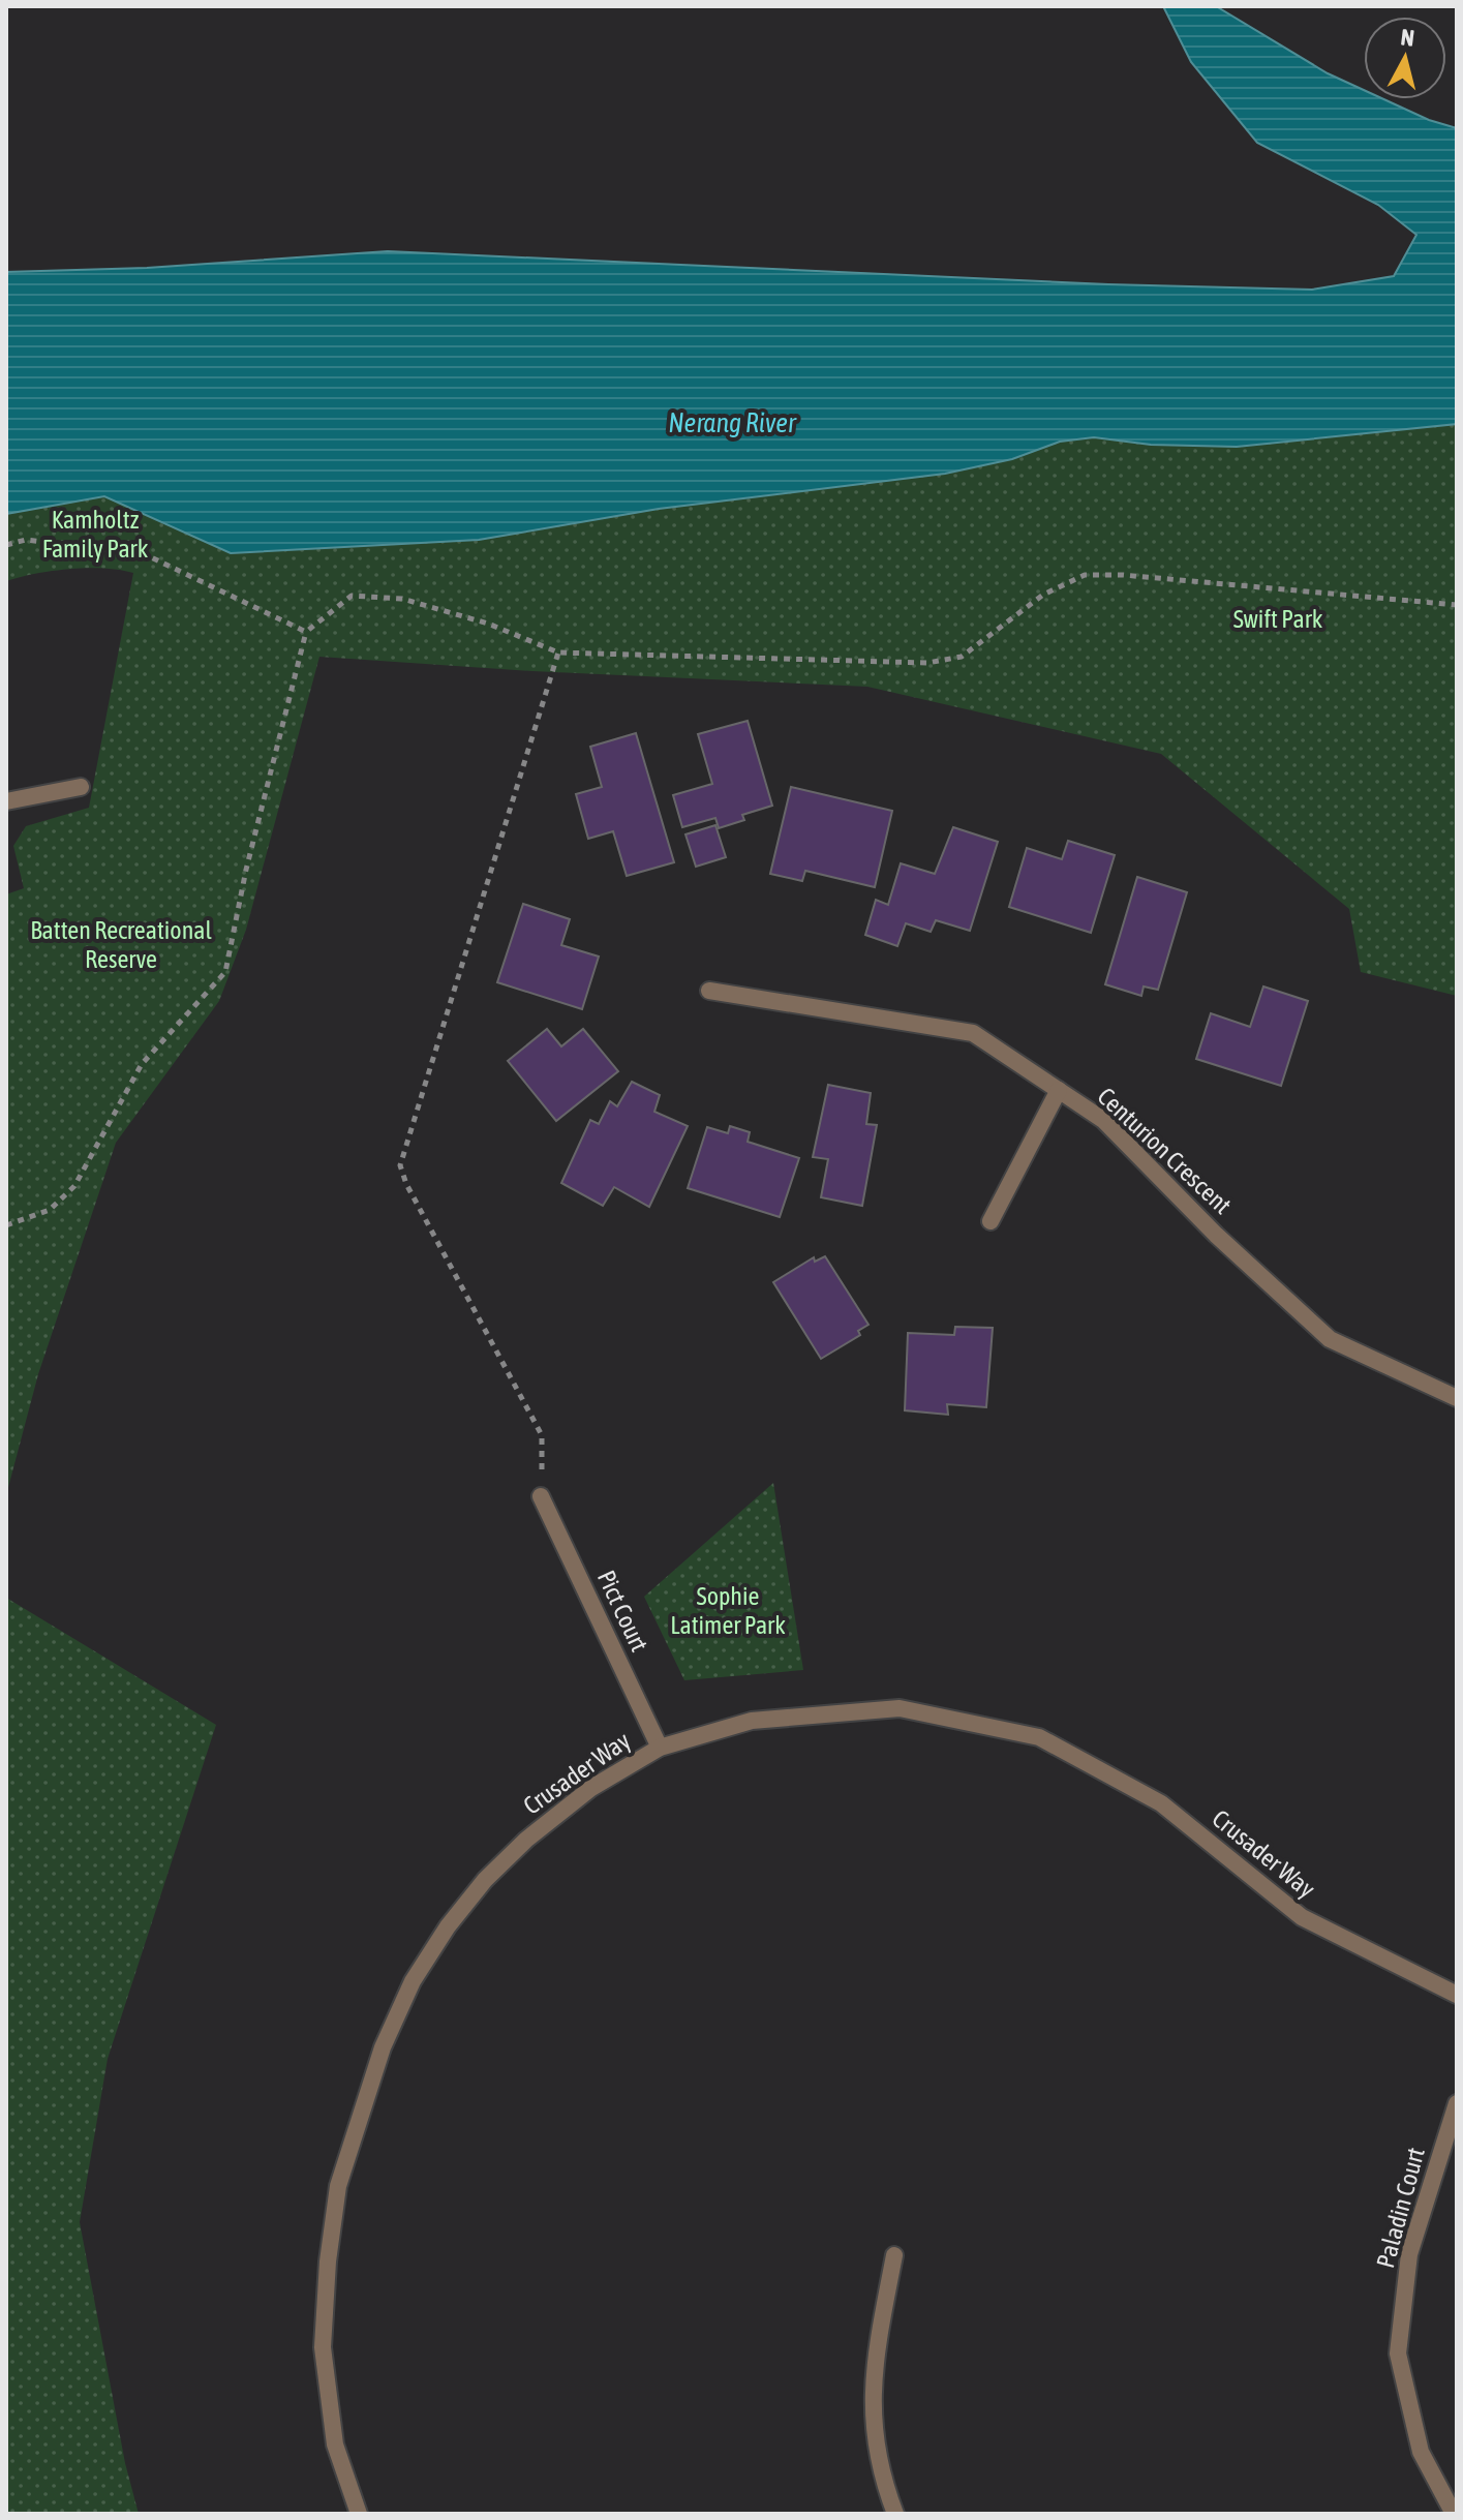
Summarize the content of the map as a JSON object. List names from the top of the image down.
{
  "streets": {
    "street": [
      "Centurion Crescent",
      "Pict Court",
      "Crusader Way",
      "Paladin Court"
    ]
  },
  "crossings": [
    ["Pict Court", "Crusader Way"]
  ],
  "water": ["Nerang River"],
  "parks": [
    "Kamholtz Family Park",
    "Swift Park",
    "Batten Recreational Reserve",
    "Sophie Latimer Park"
  ],
  "north": "top"
}
